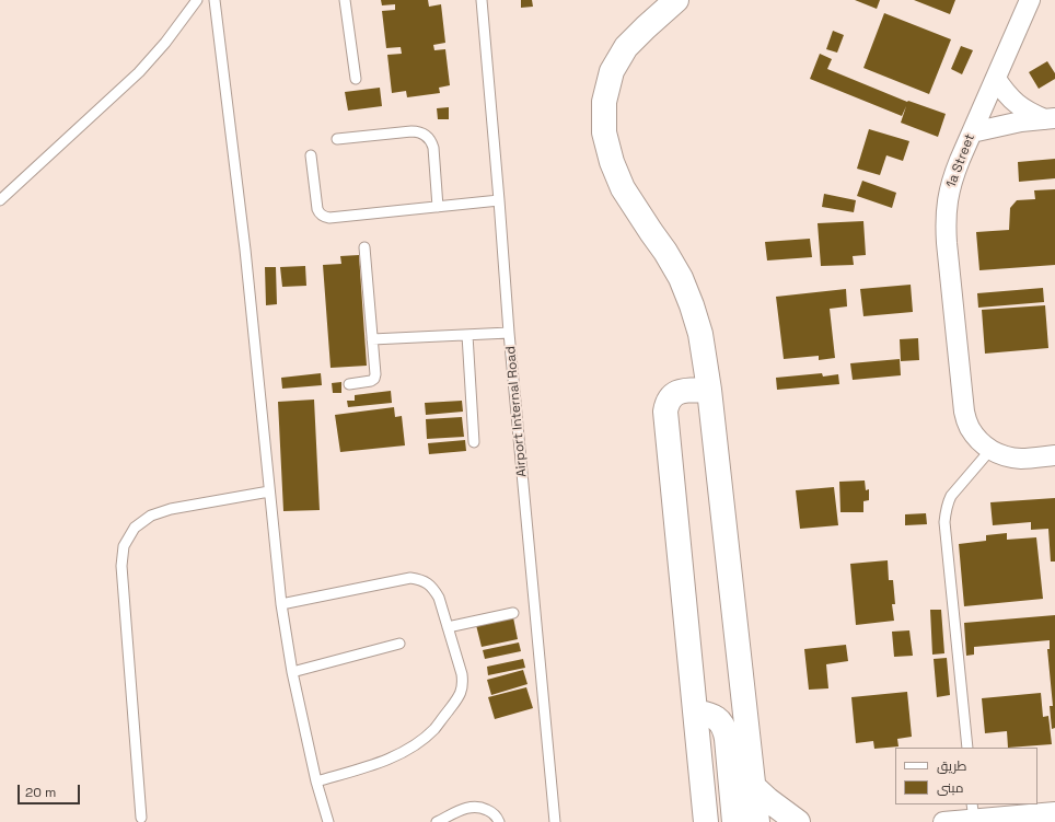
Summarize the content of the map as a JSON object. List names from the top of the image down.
{
  "streets": {
    "street": ["1a Street"],
    "lane": ["Airport Internal Road"]
  },
  "legend": ["طريق", "مبنى"],
  "scale_bar": "20 m"
}
